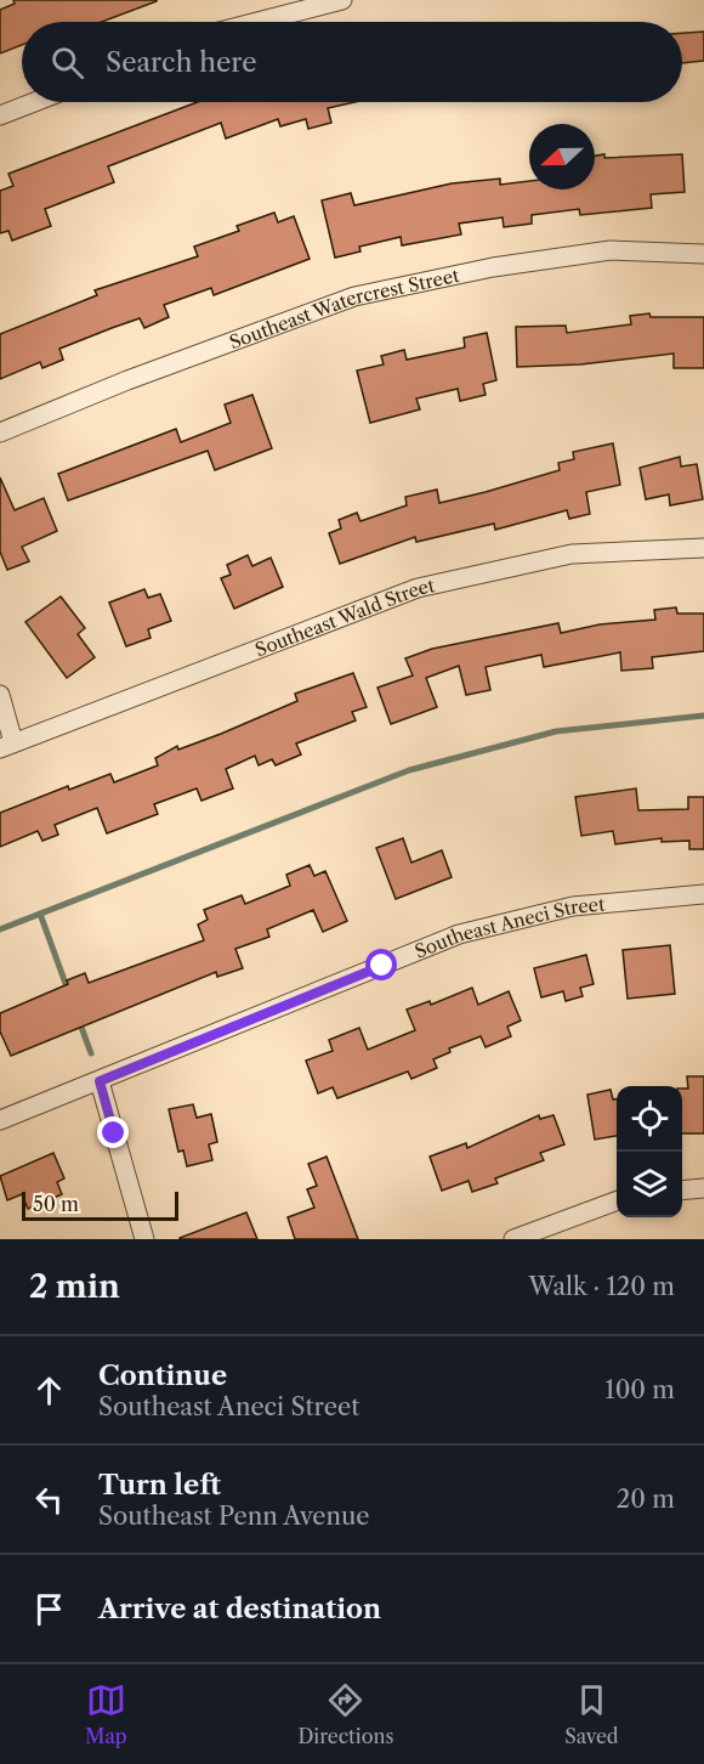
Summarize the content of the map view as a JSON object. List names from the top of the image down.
{
  "streets": {
    "street": ["Southeast Watercrest Street", "Southeast Wald Street", "Southeast Aneci Street"]
  },
  "scale_bar": "50 m",
  "north": "left",
  "page": {
    "search": "Search here",
    "scale": "50 m",
    "heading": ["2 min", "Walk · 120 m"],
    "list": [
      ["Continue", "Southeast Aneci Street", "100 m"],
      ["Turn left", "Southeast Penn Avenue", "20 m"],
      "Arrive at destination"
    ],
    "nav": ["Map", "Directions", "Saved"]
  }
}
